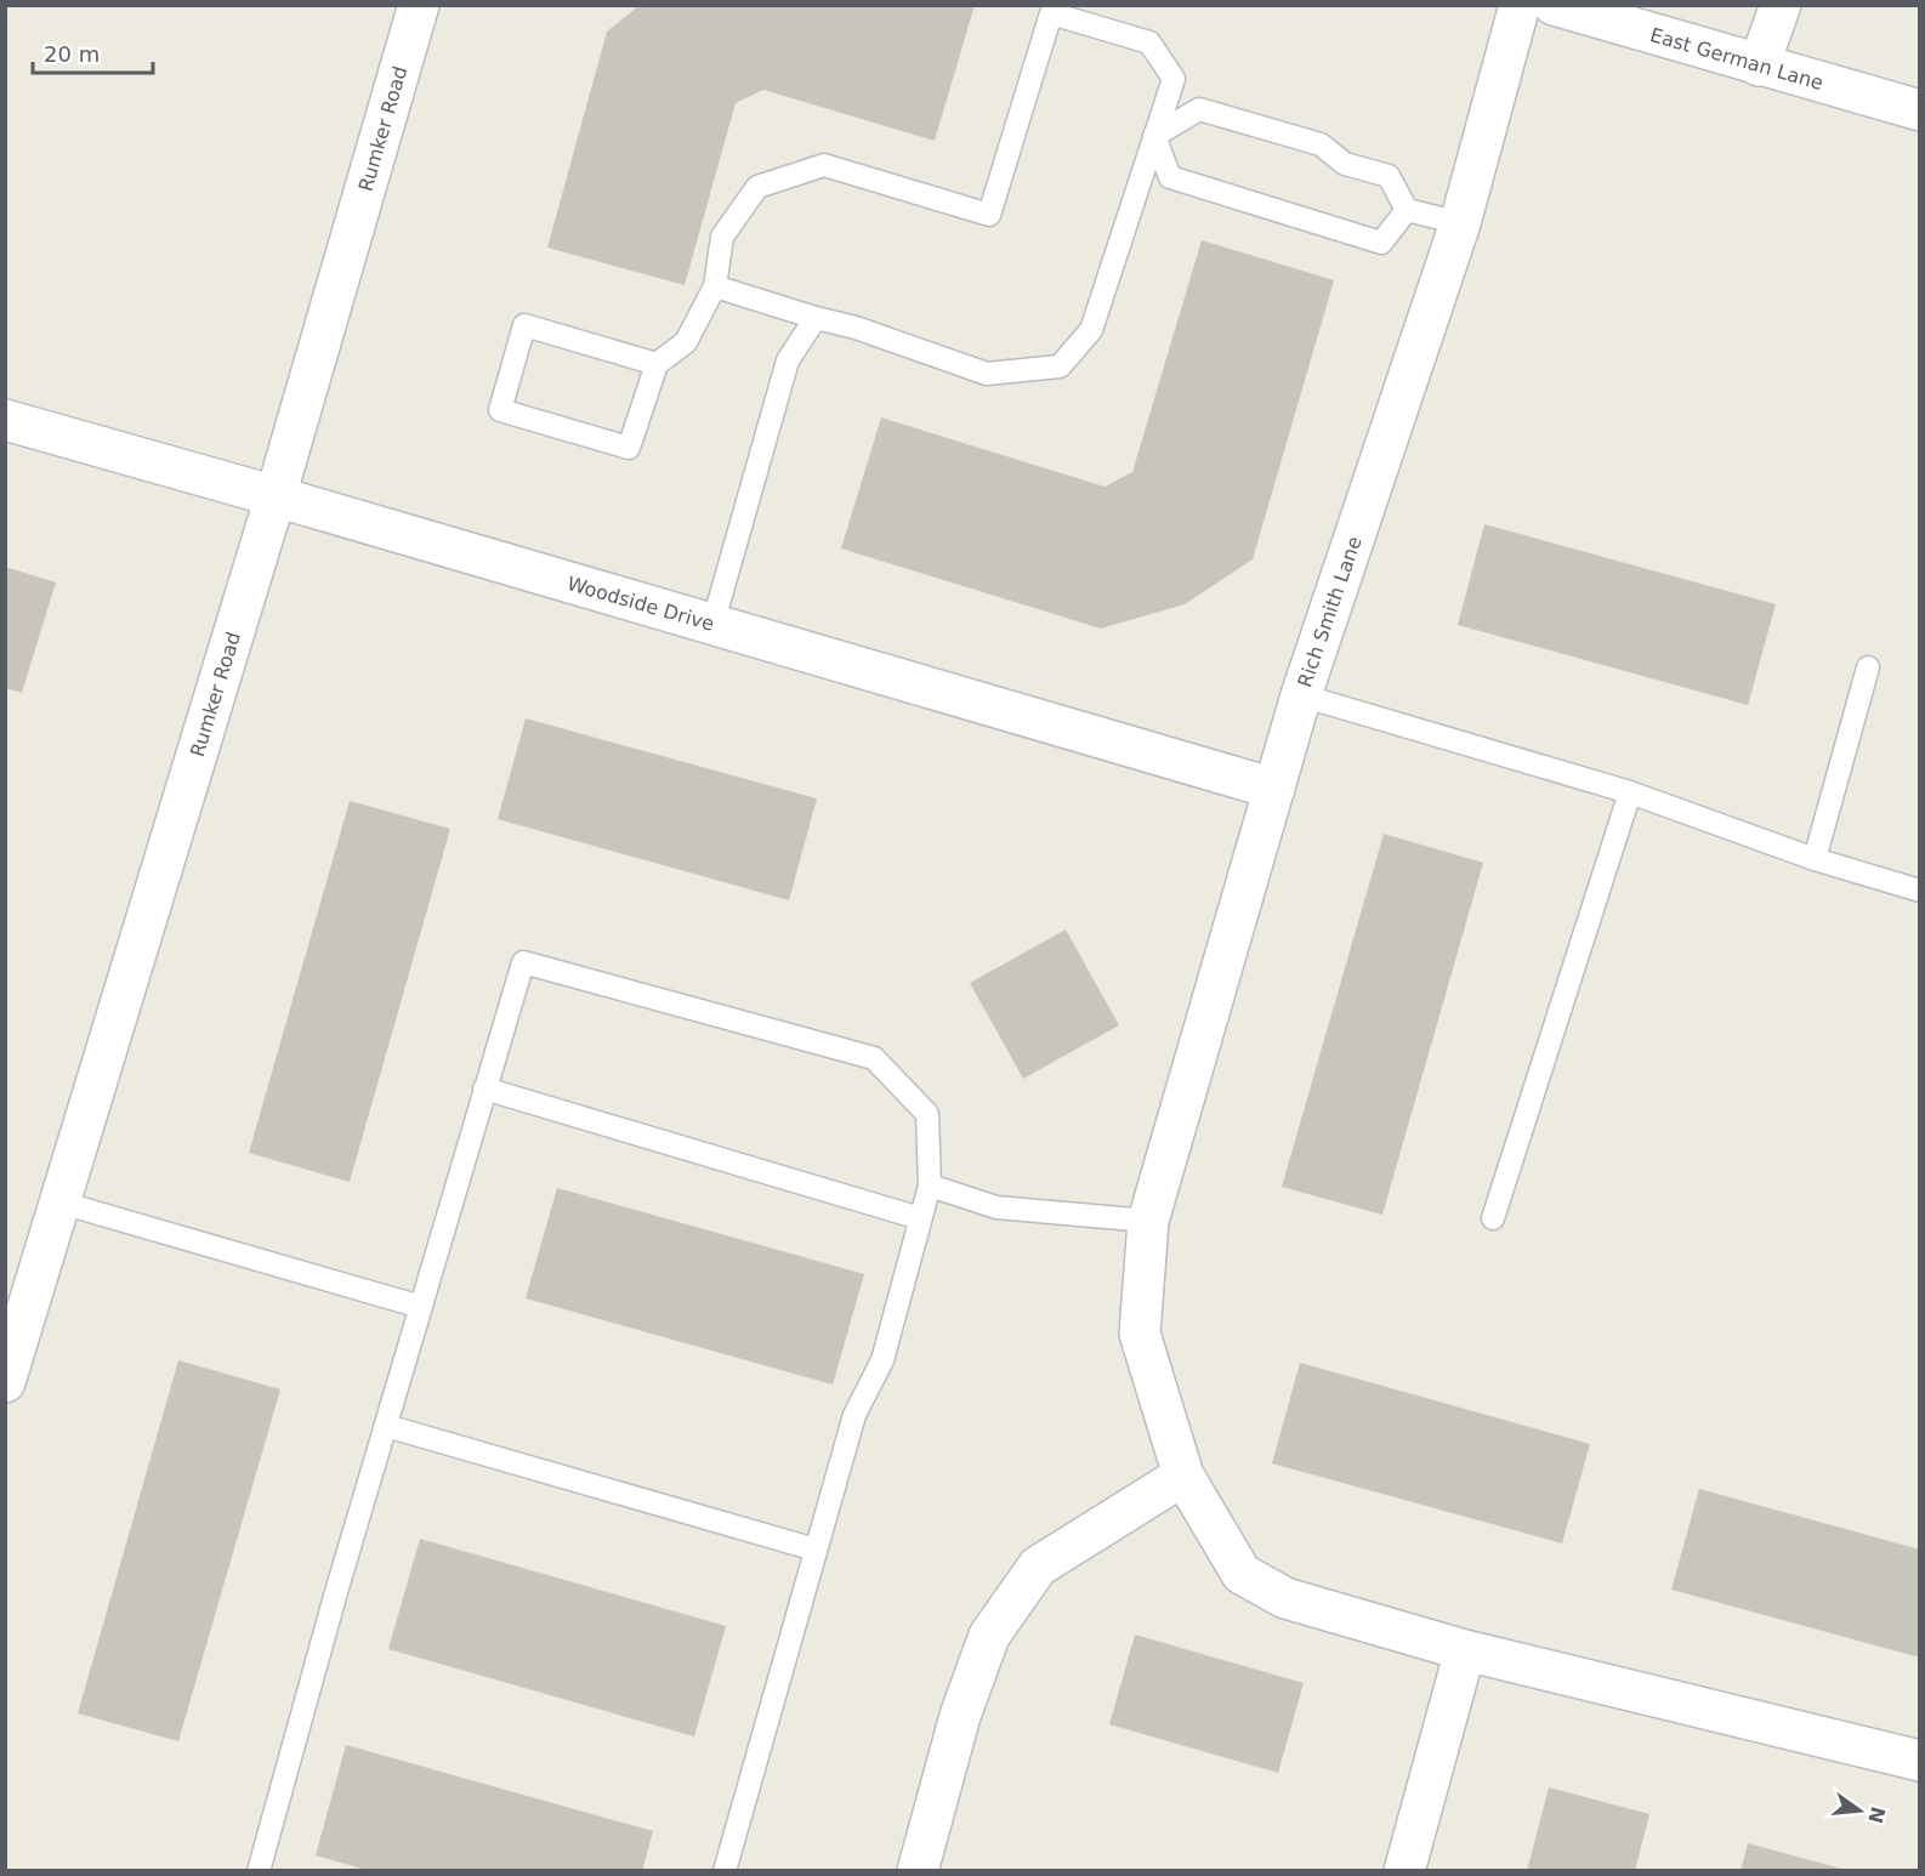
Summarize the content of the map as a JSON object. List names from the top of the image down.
{
  "streets": {
    "street": [
      "East German Lane",
      "Rumker Road",
      "Woodside Drive",
      "Rich Smith Lane"
    ]
  },
  "crossings": [
    ["Rumker Road", "Woodside Drive"],
    ["Woodside Drive", "Rich Smith Lane"]
  ],
  "scale_bar": "20 m",
  "north": "right"
}
